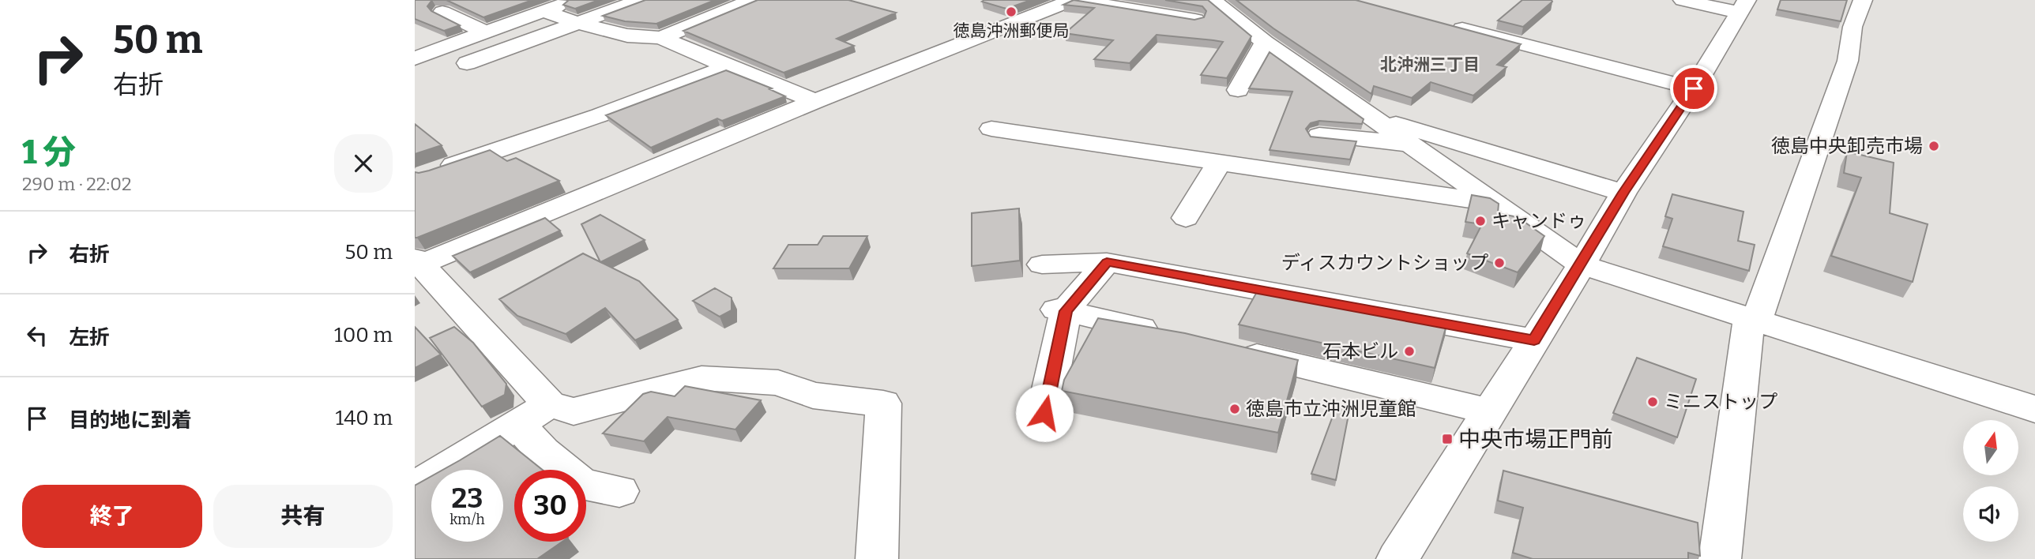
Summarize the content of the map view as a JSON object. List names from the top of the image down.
{
  "districts": ["北沖洲三丁目"],
  "places": {
    "other": [
      "徳島沖洲郵便局",
      "徳島中央卸売市場",
      "キャンドゥ",
      "ディスカウントショップ",
      "石本ビル",
      "ミニストップ",
      "徳島市立沖洲児童館"
    ],
    "transit": ["中央市場正門前"]
  },
  "north": "top",
  "page": {
    "turn": ["50 m", "右折"],
    "heading": ["1 分", "290 m · 22:02"],
    "list": [
      {
        "name": "右折",
        "value": "50 m"
      },
      {
        "name": "左折",
        "value": "100 m"
      },
      {
        "name": "目的地に到着",
        "value": "140 m"
      }
    ],
    "speed": "23 km/h",
    "limit": "30",
    "buttons": ["終了", "共有"]
  }
}
